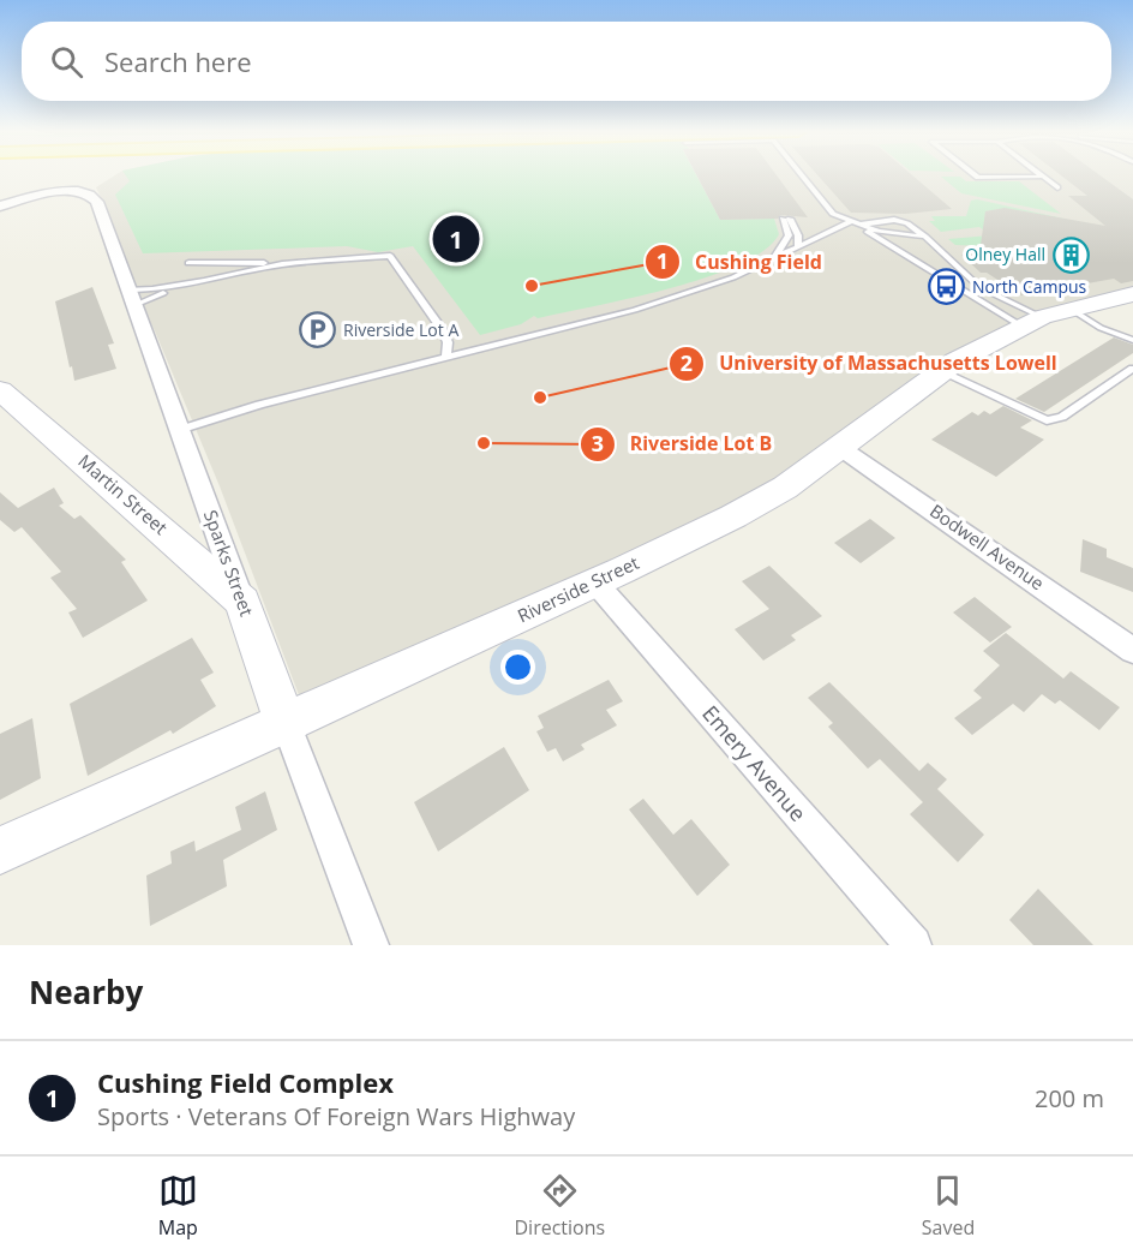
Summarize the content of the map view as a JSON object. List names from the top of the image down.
{
  "streets": {
    "main road": ["Martin Street", "Sparks Street", "Riverside Street"],
    "street": ["Bodwell Avenue", "Emery Avenue"]
  },
  "crossings": [
    ["Martin Street", "Sparks Street"],
    ["Bodwell Avenue", "Riverside Street"],
    ["Sparks Street", "Riverside Street"],
    ["Riverside Street", "Emery Avenue"]
  ],
  "places": {
    "building": ["Olney Hall"],
    "other": ["Cushing Field", "University of Massachusetts Lowell", "Riverside Lot B"],
    "bus stop": ["North Campus"],
    "parking": ["Riverside Lot A"]
  },
  "page": {
    "search": "Search here",
    "pins": "1",
    "heading": "Nearby",
    "list": [
      {
        "mark": "1",
        "name": "Cushing Field Complex",
        "note": "Sports · Veterans Of Foreign Wars Highway",
        "value": "200 m"
      }
    ],
    "nav": ["Map", "Directions", "Saved"]
  }
}
